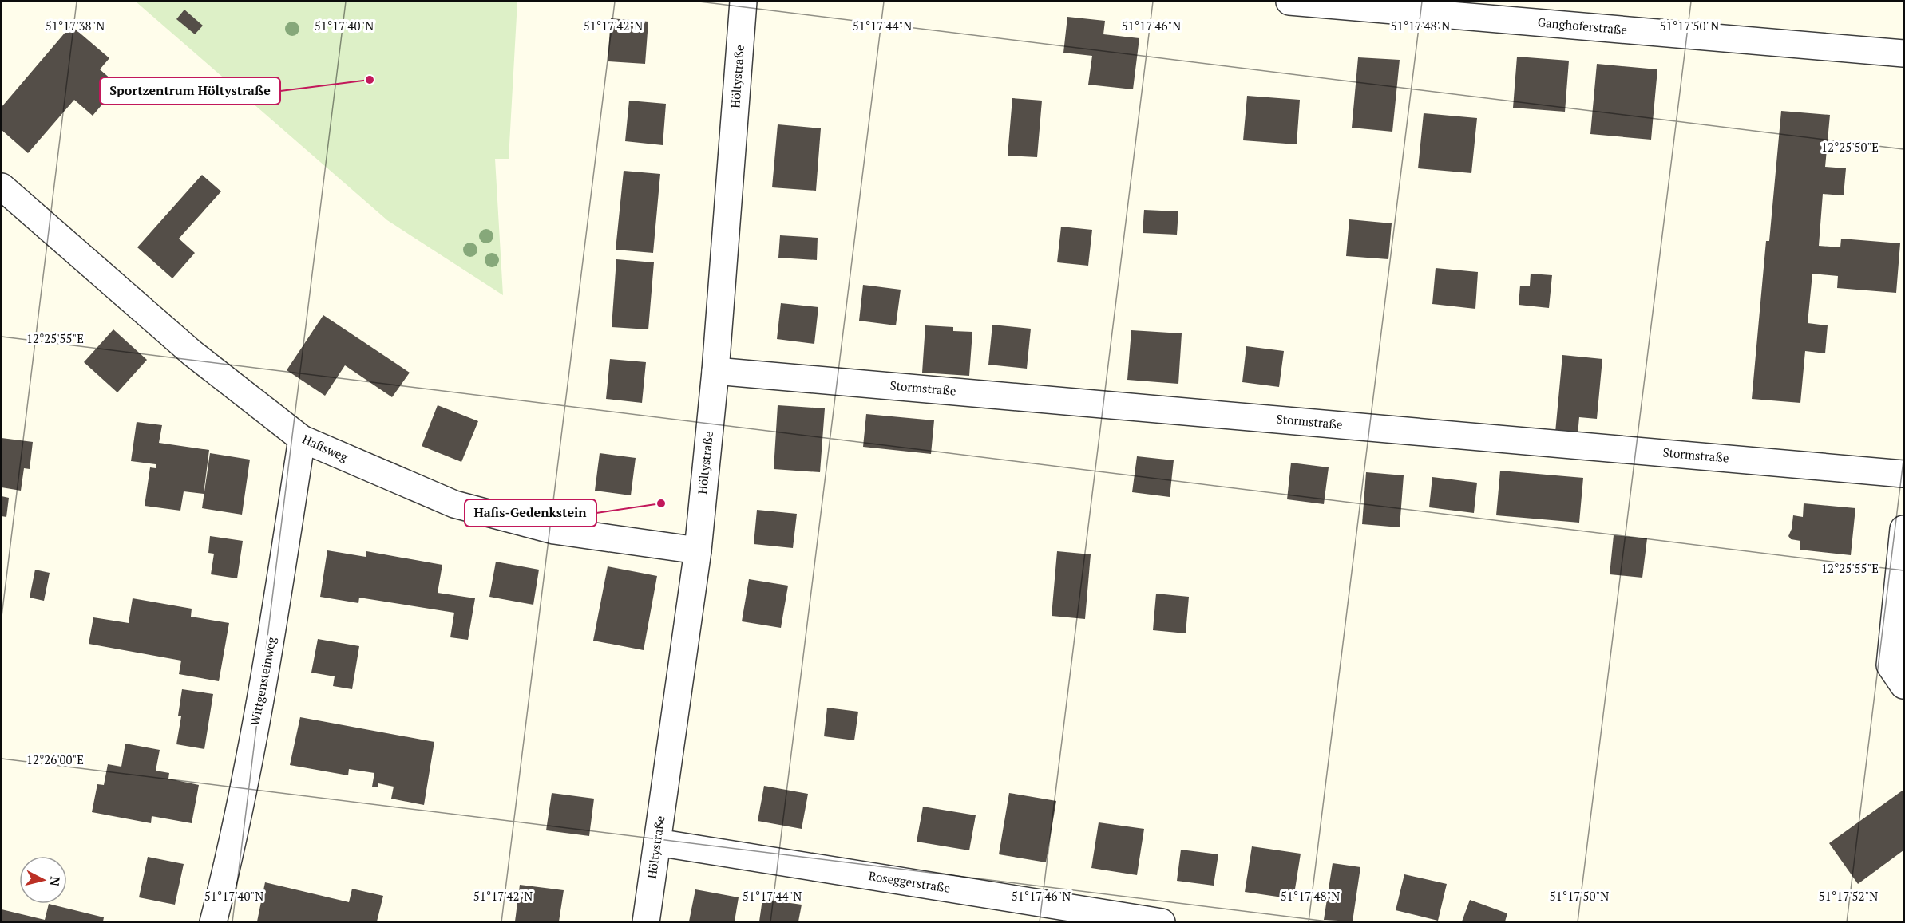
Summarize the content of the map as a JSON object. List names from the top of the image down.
{
  "streets": {
    "street": [
      "Ganghoferstraße",
      "Höltystraße",
      "Stormstraße",
      "Hafisweg",
      "Wittgensteinweg",
      "Roseggerstraße"
    ]
  },
  "crossings": [
    ["Höltystraße", "Stormstraße"],
    ["Höltystraße", "Hafisweg"],
    ["Höltystraße", "Roseggerstraße"],
    ["Hafisweg", "Wittgensteinweg"]
  ],
  "places": ["Sportzentrum Höltystraße", "Hafis-Gedenkstein"],
  "north": "right",
  "coordinates": [
    "51°17'38\"N",
    "51°17'40\"N",
    "51°17'42\"N",
    "51°17'44\"N",
    "51°17'46\"N",
    "51°17'48\"N",
    "51°17'50\"N",
    "12°25'50\"E",
    "12°25'55\"E",
    "12°26'00\"E",
    "51°17'52\"N"
  ]
}
